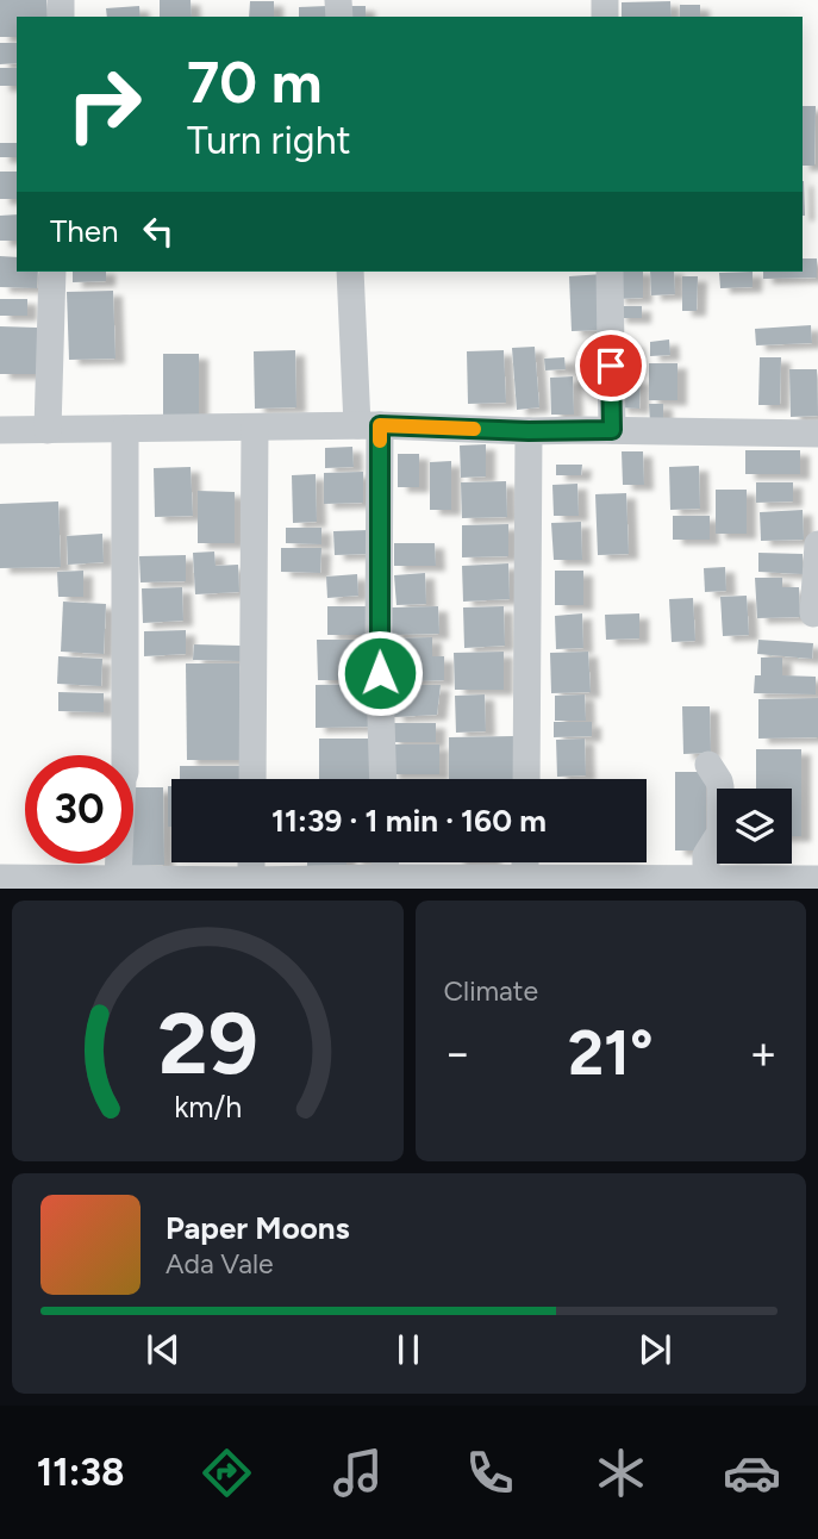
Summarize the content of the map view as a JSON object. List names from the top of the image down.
{
  "page": {
    "turn": ["70 m", "Turn right"],
    "then": "Then",
    "limit": "30",
    "trip": "11:39 · 1 min · 160 m",
    "tile": "Climate",
    "heat": ["−", "21°", "+"],
    "song": ["Paper Moons", "Ada Vale"],
    "tabs": "11:38",
    "gauge": ["29", "km/h"]
  }
}
